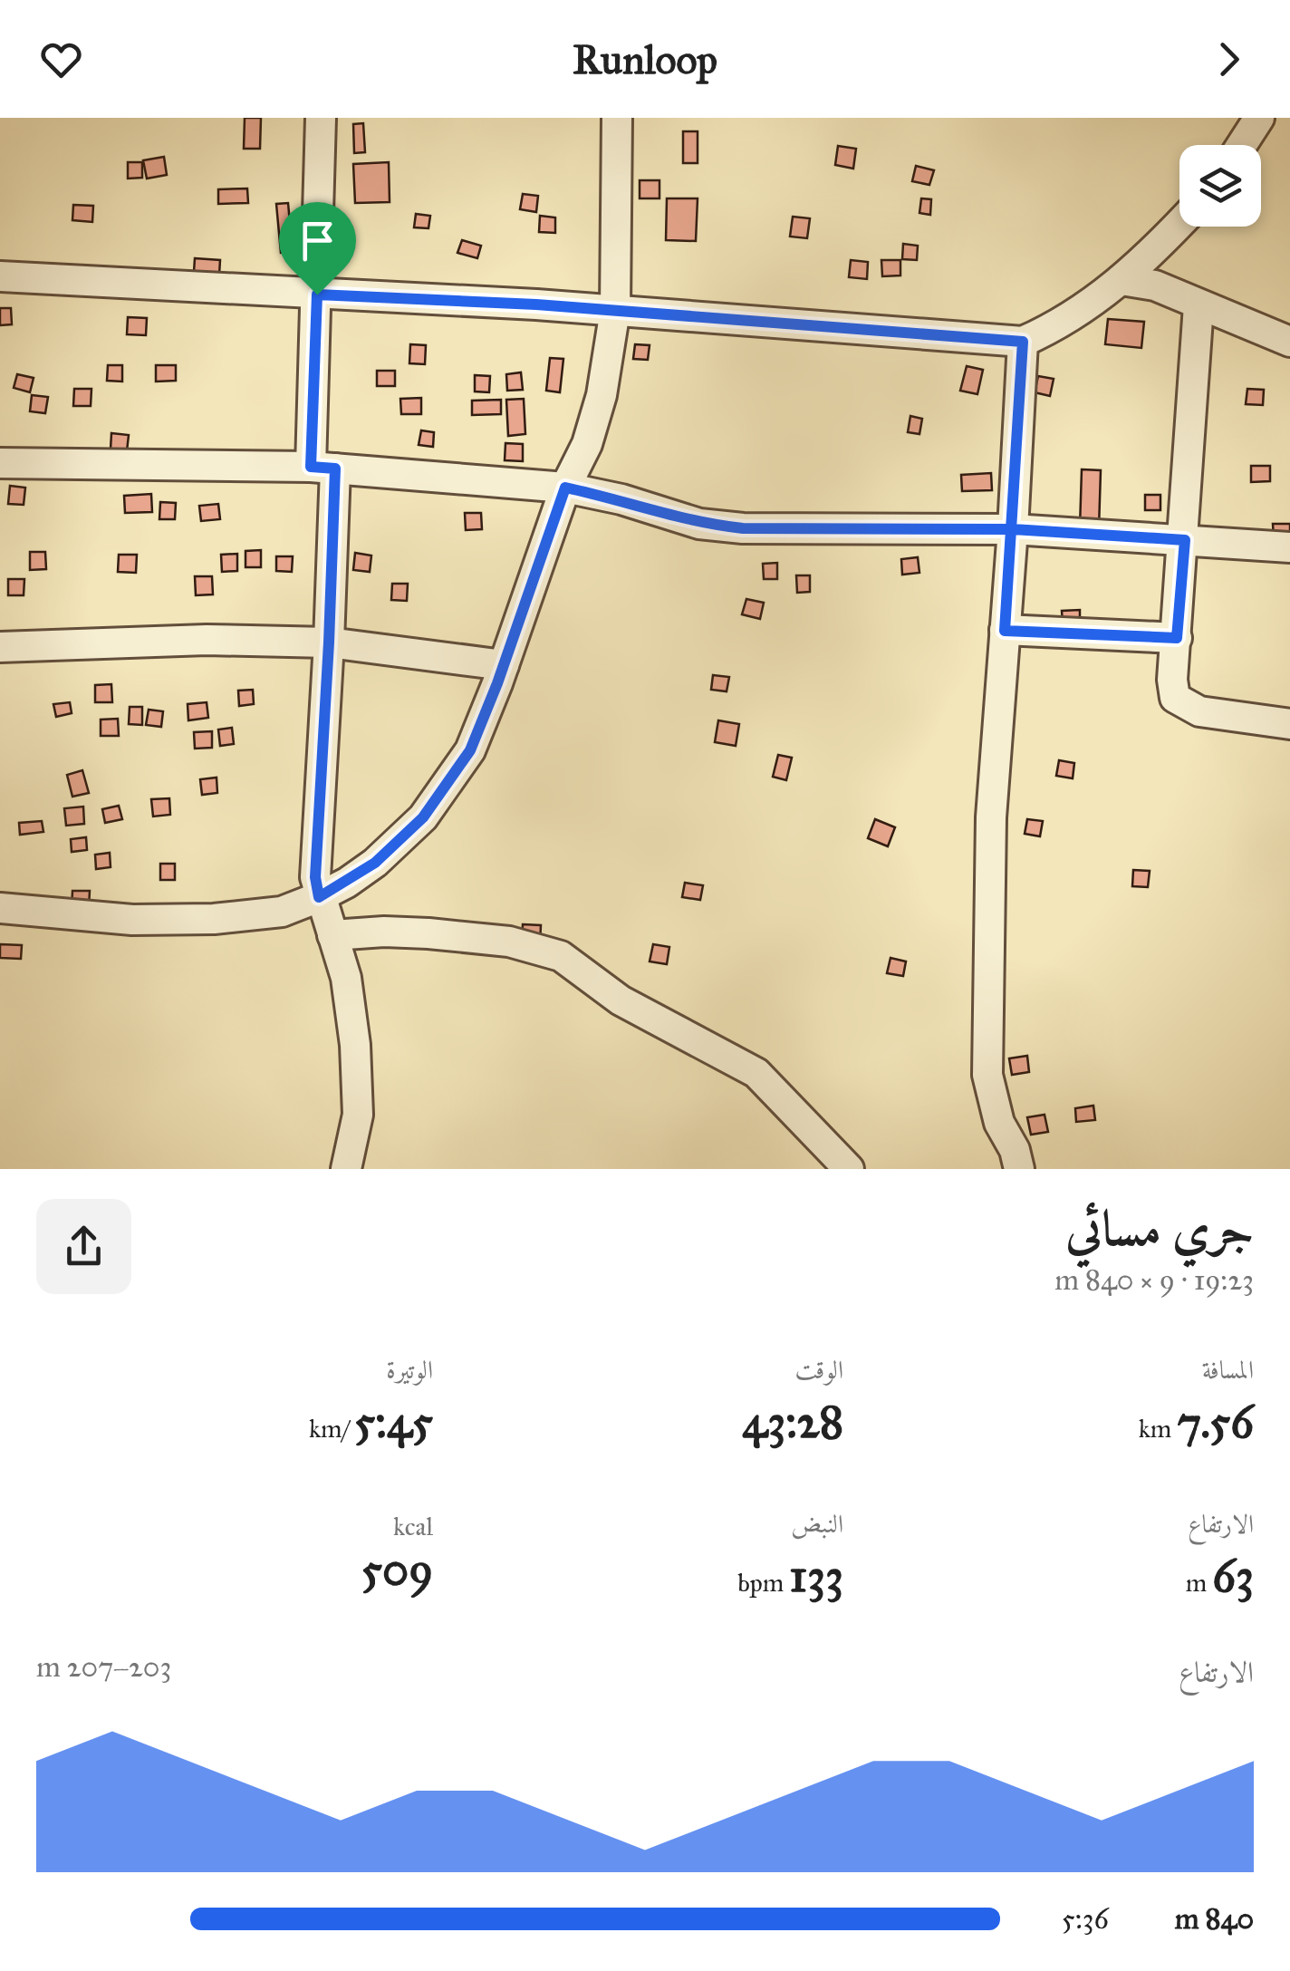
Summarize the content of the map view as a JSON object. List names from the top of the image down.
{
  "page": {
    "header": "Runloop",
    "heading": ["جري مسائي", "19:23 · 9 × 840 m"],
    "stats": [
      ["المسافة", "7.56 km"],
      ["الوقت", "43:28"],
      ["الوتيرة", "5:45 /km"],
      ["الارتفاع", "63 m"],
      ["النبض", "133 bpm"],
      ["kcal", "509"]
    ],
    "chart": ["الارتفاع", "203–207 m"],
    "list": [
      {
        "name": "840 m",
        "note": "5:36"
      }
    ]
  }
}
